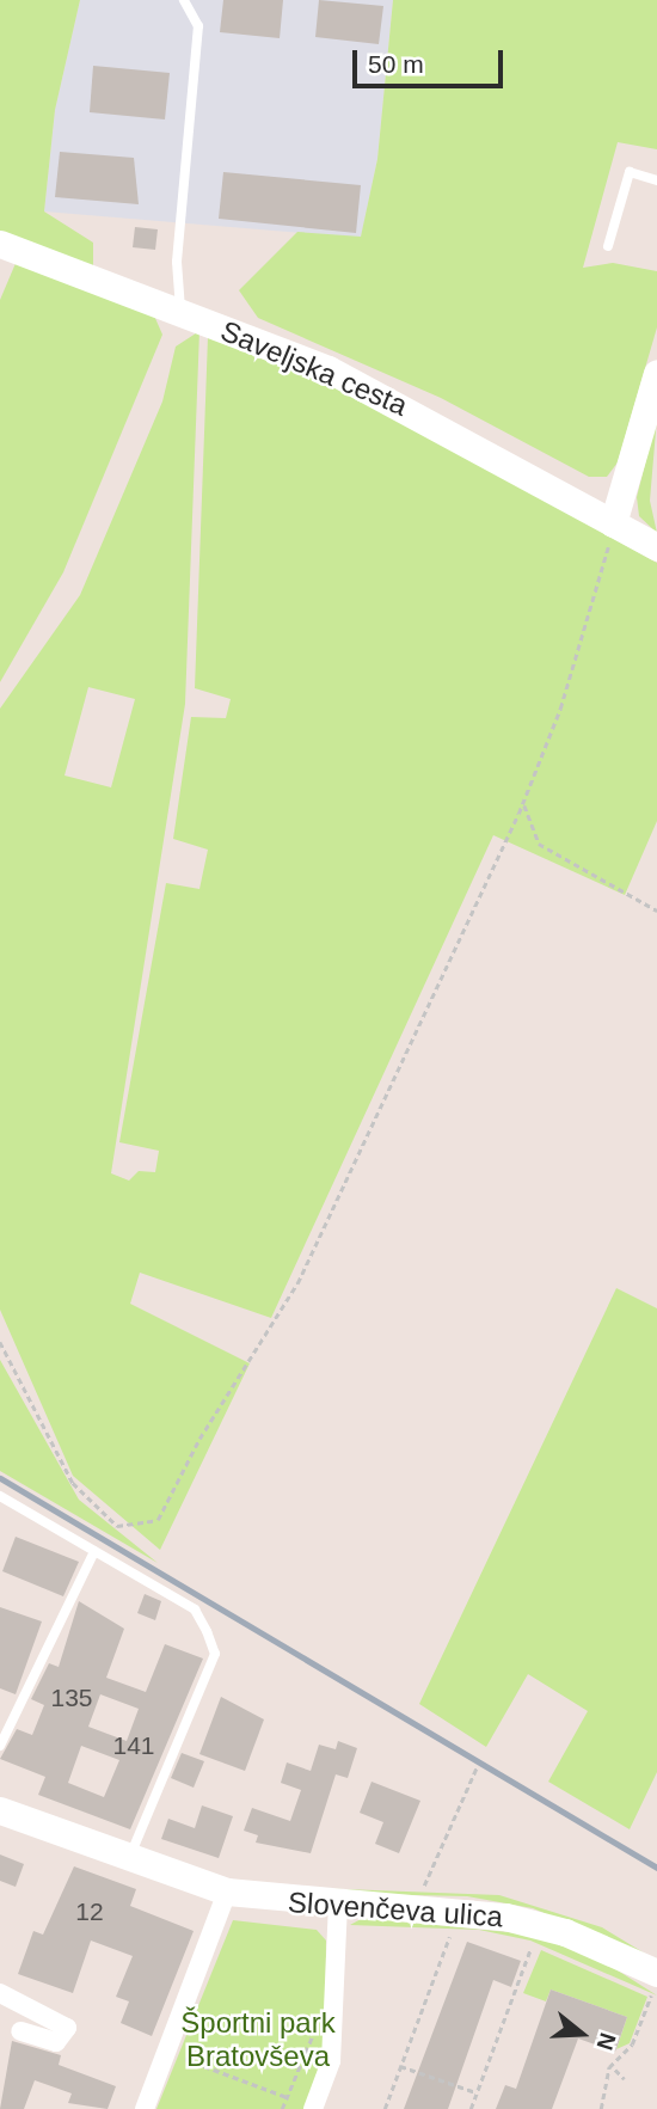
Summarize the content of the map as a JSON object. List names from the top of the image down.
{
  "streets": {
    "street": ["Saveljska cesta", "Slovenčeva ulica"]
  },
  "parks": ["Športni park Bratovševa"],
  "house_numbers": ["135", "141", "12"],
  "scale_bar": "50 m",
  "north": "right"
}
